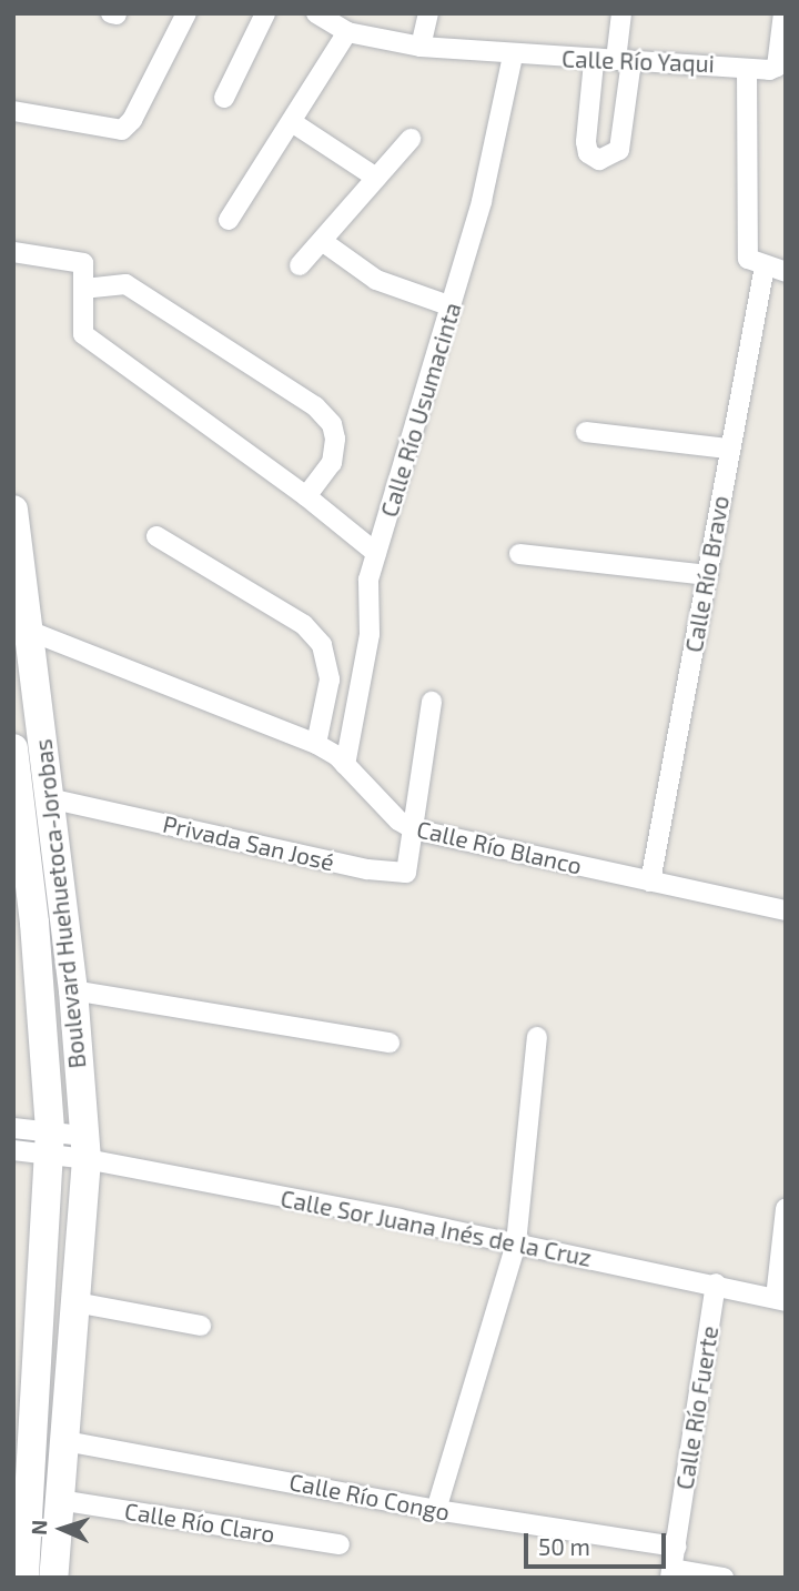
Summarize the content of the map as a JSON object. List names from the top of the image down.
{
  "streets": {
    "main road": ["Boulevard Huehuetoca-Jorobas"],
    "street": [
      "Calle Río Yaqui",
      "Calle Río Usumacinta",
      "Calle Río Bravo",
      "Privada San José",
      "Calle Río Blanco",
      "Calle Sor Juana Inés de la Cruz",
      "Calle Río Fuerte",
      "Calle Río Congo",
      "Calle Río Claro"
    ]
  },
  "crossings": [
    ["Calle Río Yaqui", "Calle Río Usumacinta"],
    ["Calle Río Yaqui", "Calle Río Bravo"],
    ["Calle Río Usumacinta", "Calle Río Blanco"],
    ["Calle Río Bravo", "Calle Río Blanco"],
    ["Privada San José", "Calle Río Blanco"],
    ["Privada San José", "Boulevard Huehuetoca-Jorobas"],
    ["Calle Río Blanco", "Boulevard Huehuetoca-Jorobas"],
    ["Boulevard Huehuetoca-Jorobas", "Calle Sor Juana Inés de la Cruz"],
    ["Boulevard Huehuetoca-Jorobas", "Calle Río Congo"],
    ["Boulevard Huehuetoca-Jorobas", "Calle Río Claro"],
    ["Calle Sor Juana Inés de la Cruz", "Calle Río Fuerte"],
    ["Calle Río Fuerte", "Calle Río Congo"]
  ],
  "scale_bar": "50 m",
  "north": "left"
}
